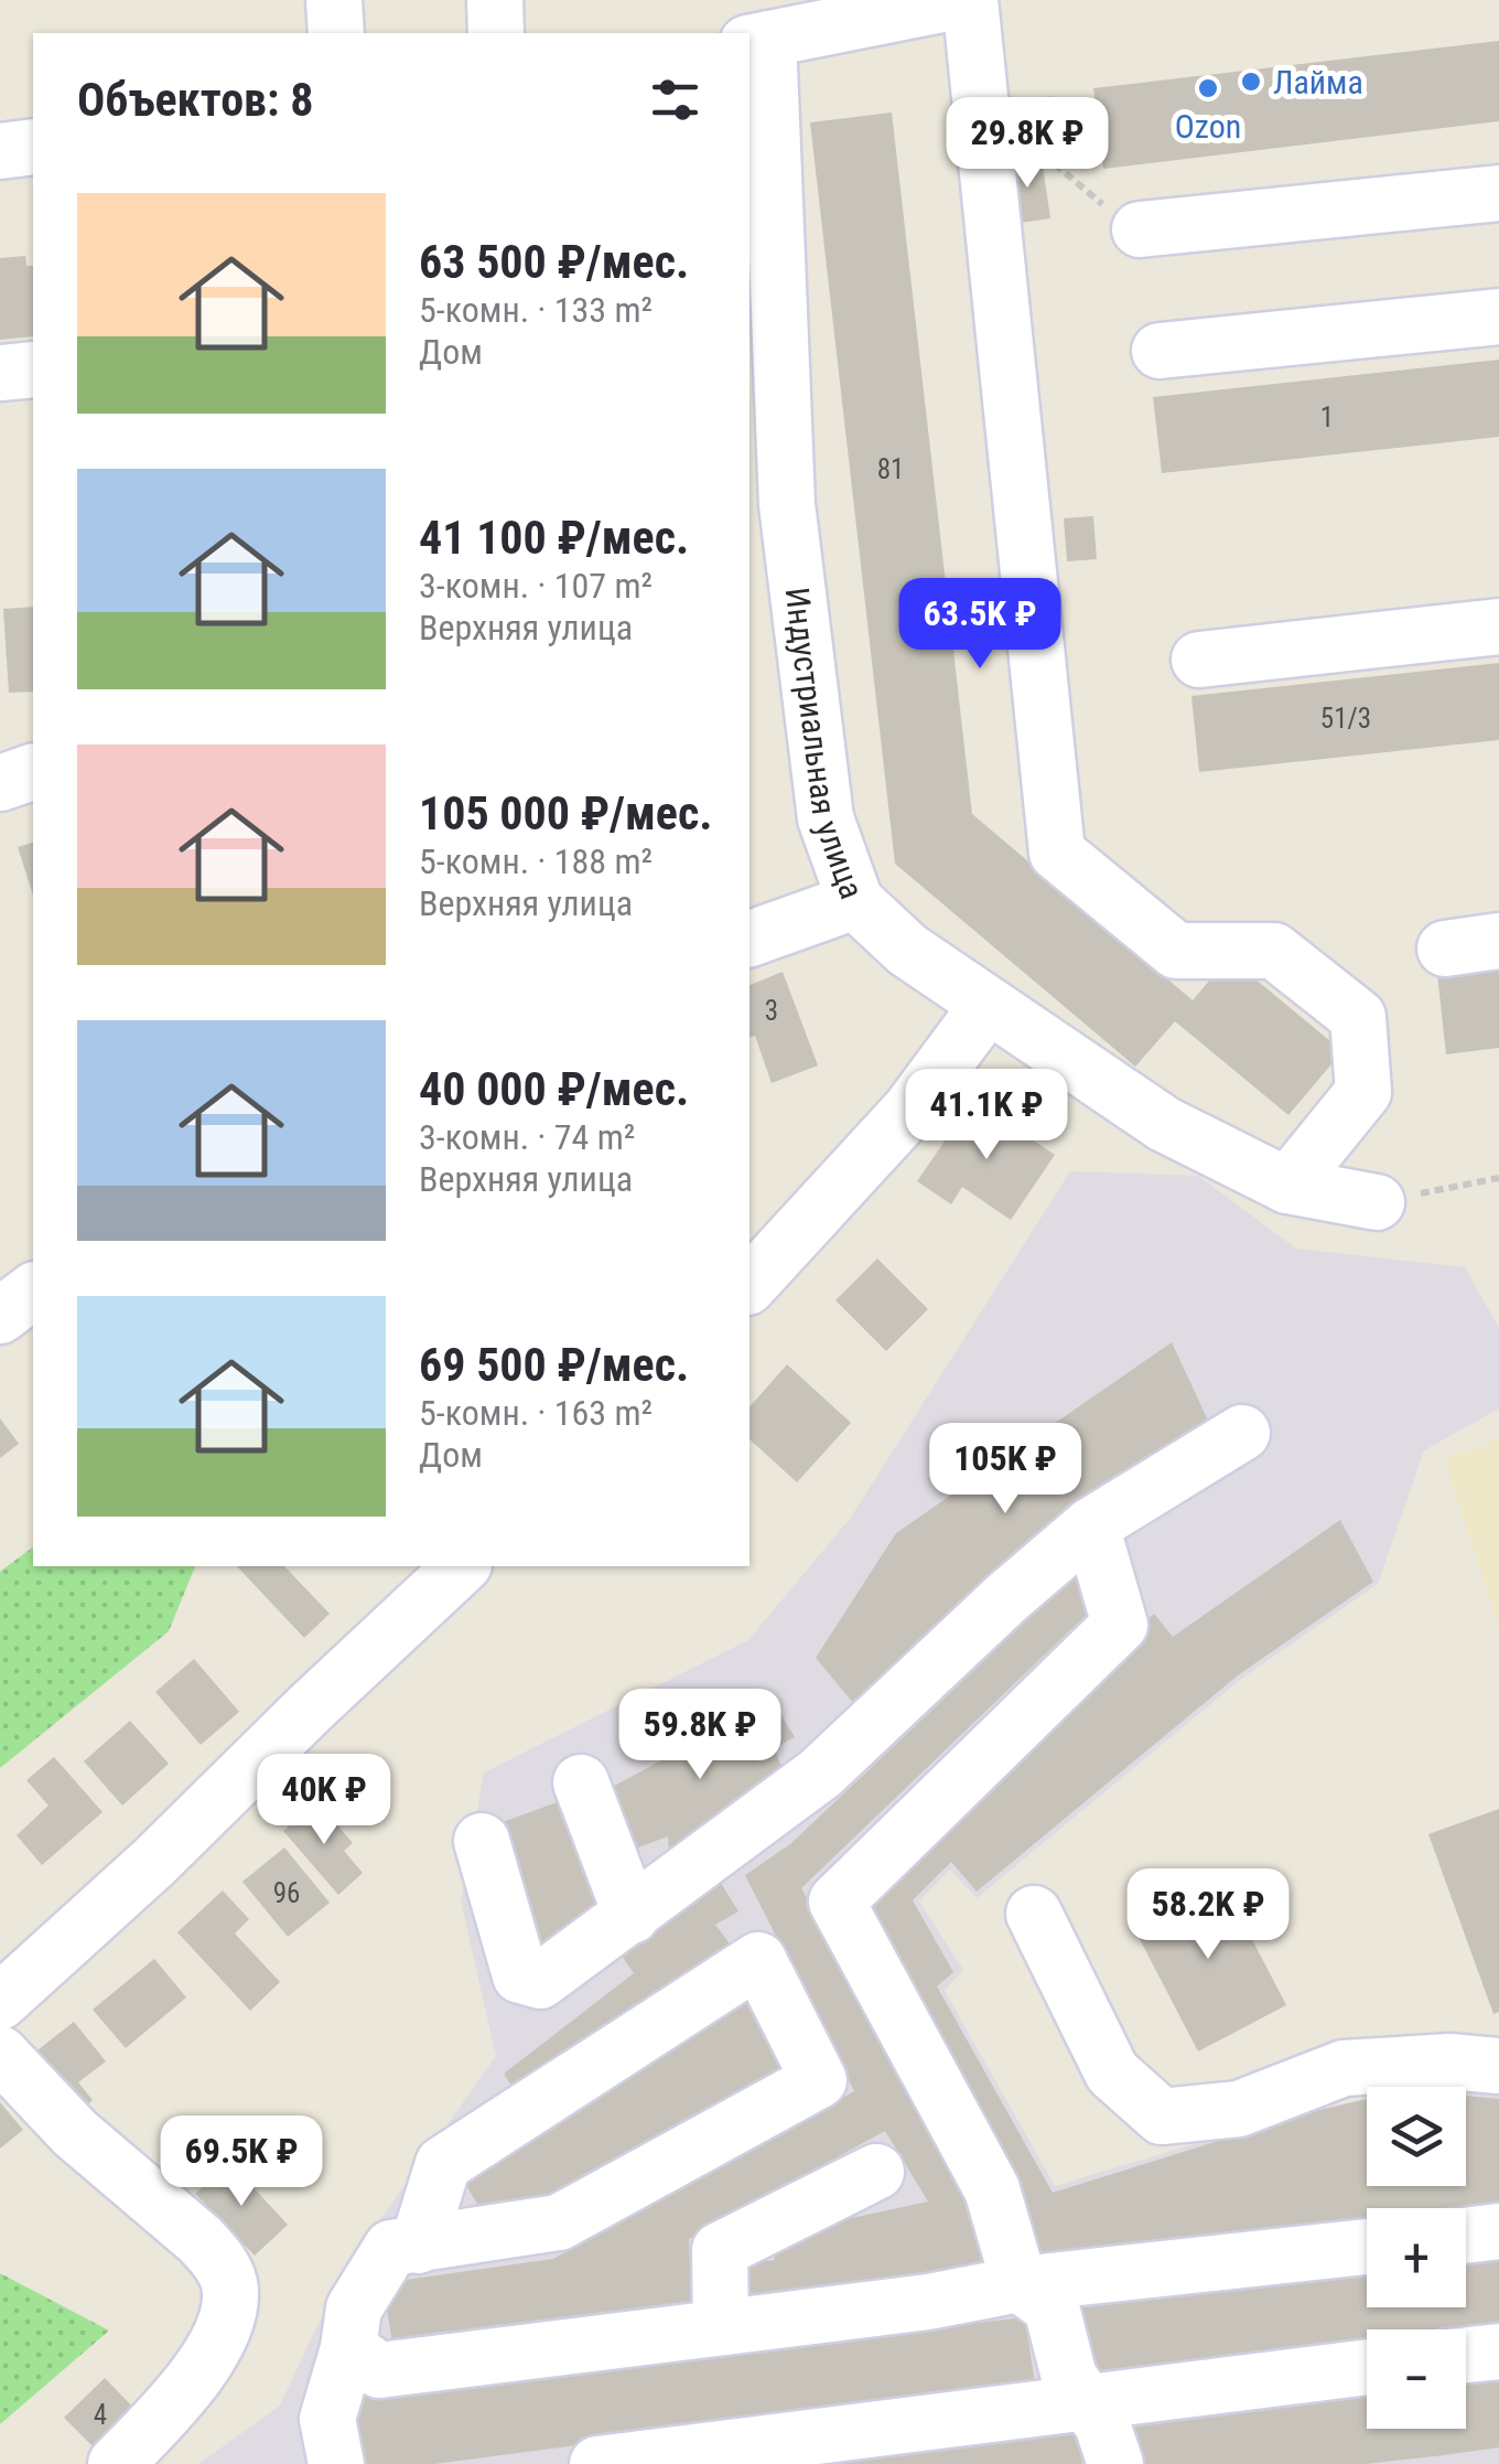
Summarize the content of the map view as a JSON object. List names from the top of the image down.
{
  "streets": {
    "street": ["Индустриальная улица"]
  },
  "places": ["Лайма", "Ozon"],
  "house_numbers": [
    "1",
    "81",
    "51/3",
    "3",
    "96",
    "4"
  ],
  "page": {
    "heading": "Объектов: 8",
    "price": [
      "29.8K ₽",
      "63.5K ₽",
      "41.1K ₽",
      "105K ₽",
      "59.8K ₽",
      "40K ₽",
      "58.2K ₽",
      "69.5K ₽"
    ],
    "list": [
      {
        "name": "63 500 ₽/мес.",
        "note": "5-комн. · 133 m² · Дом"
      },
      {
        "name": "41 100 ₽/мес.",
        "note": "3-комн. · 107 m² · Верхняя улица"
      },
      {
        "name": "105 000 ₽/мес.",
        "note": "5-комн. · 188 m² · Верхняя улица"
      },
      {
        "name": "40 000 ₽/мес.",
        "note": "3-комн. · 74 m² · Верхняя улица"
      },
      {
        "name": "69 500 ₽/мес.",
        "note": "5-комн. · 163 m² · Дом"
      }
    ],
    "map_buttons": ["+", "−"]
  }
}
